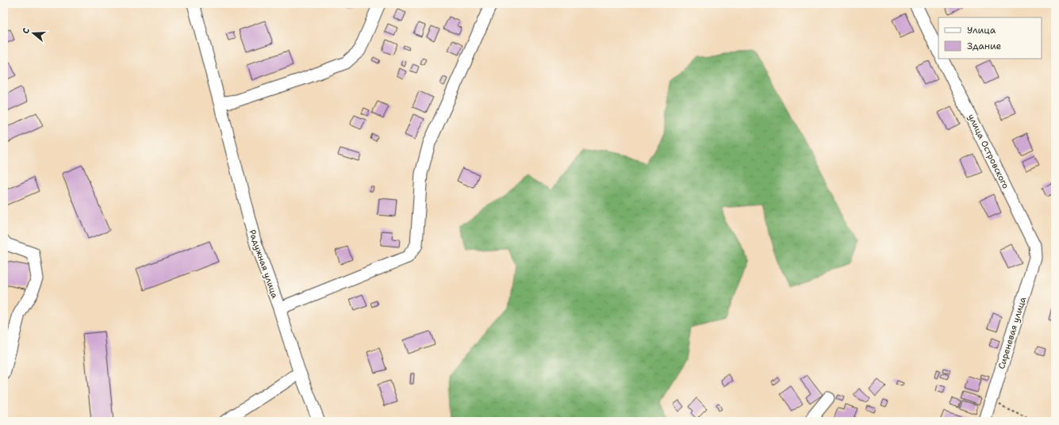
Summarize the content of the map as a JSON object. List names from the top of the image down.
{
  "streets": {
    "street": ["улица Островского", "Радужная улица", "Сиреневая улица"]
  },
  "crossings": [
    ["улица Островского", "Сиреневая улица"]
  ],
  "legend": ["Улица", "Здание"],
  "north": "left"
}
